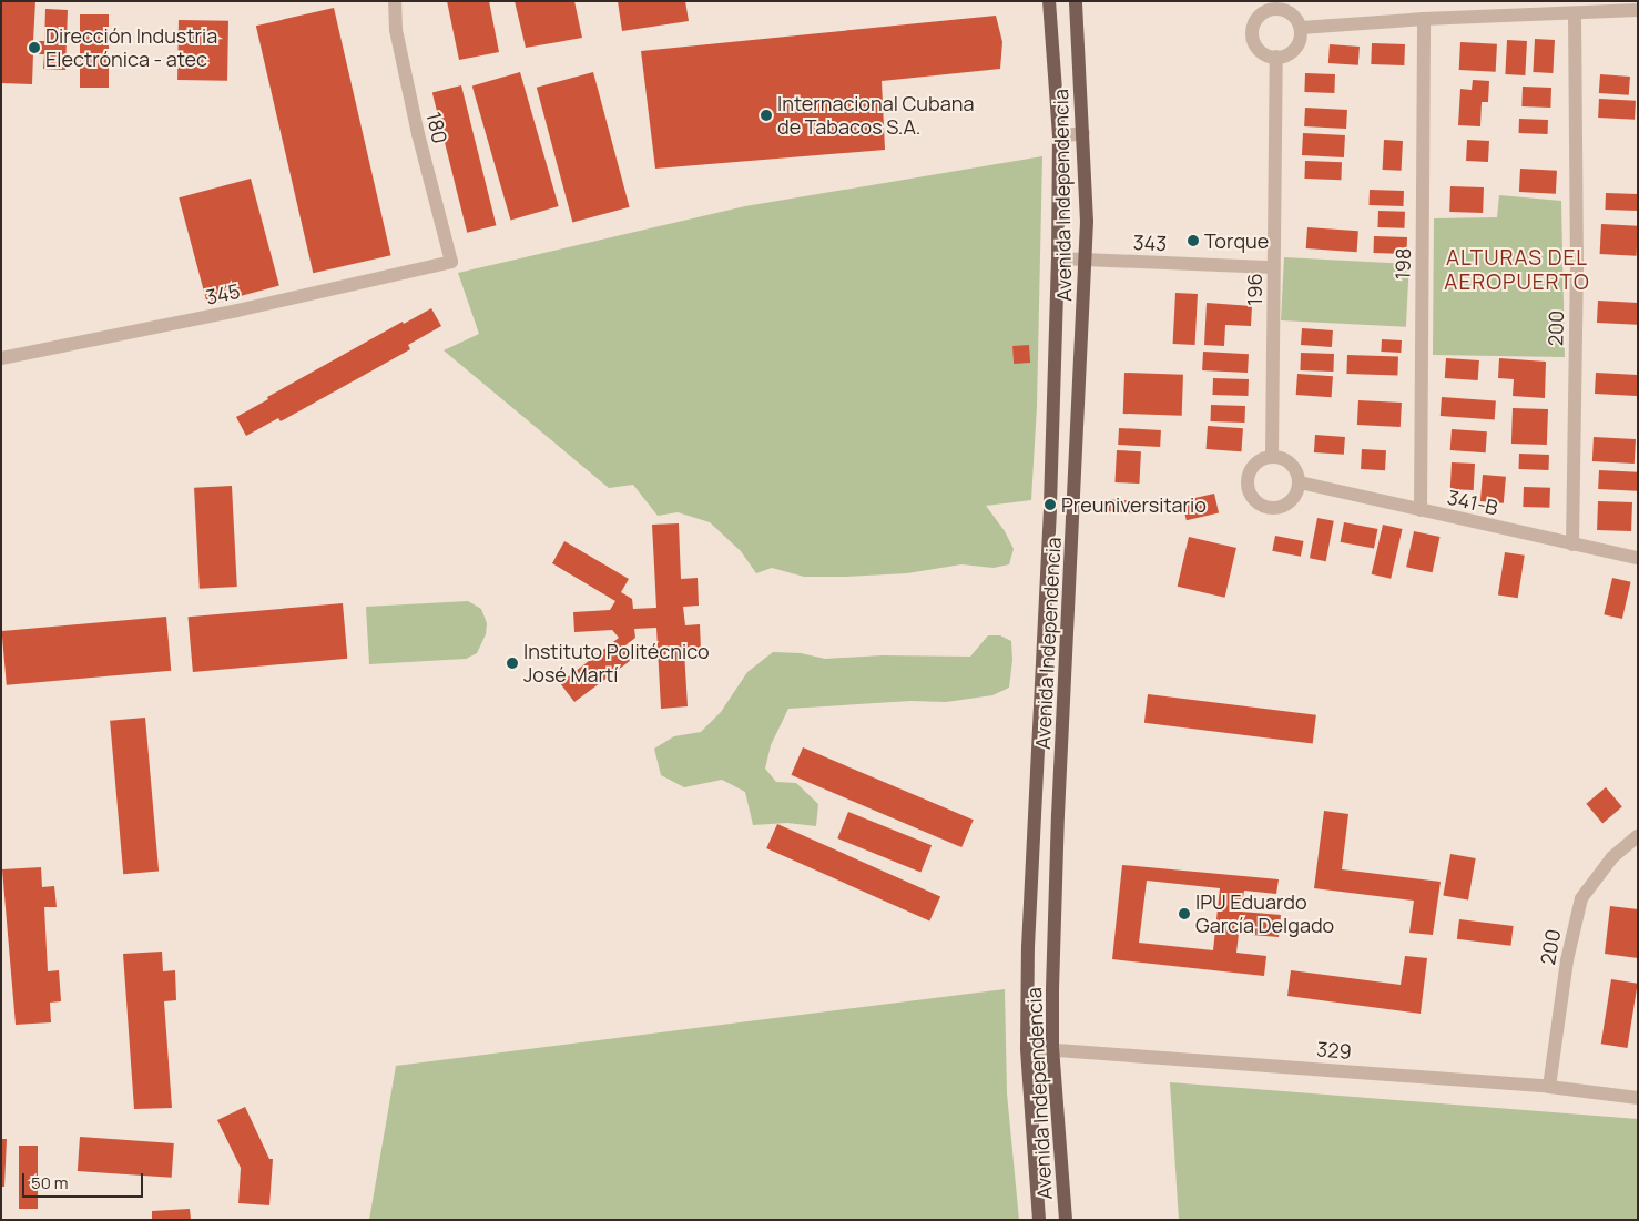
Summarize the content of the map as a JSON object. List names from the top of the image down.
{
  "streets": {
    "main road": ["Avenida Independencia"],
    "street": [
      "180",
      "343",
      "198",
      "196",
      "345",
      "200",
      "341-B",
      "329"
    ]
  },
  "crossings": [
    ["180", "345"],
    ["Avenida Independencia", "343"],
    ["Avenida Independencia", "329"],
    ["343", "196"],
    ["198", "341-B"],
    ["196", "341-B"],
    ["200", "341-B"],
    ["200", "329"]
  ],
  "districts": ["ALTURAS DEL AEROPUERTO"],
  "places": [
    "Dirección Industria Electrónica - atec",
    "Internacional Cubana de Tabacos S.A.",
    "Torque",
    "Preuniversitario",
    "Instituto Politécnico José Martí",
    "IPU Eduardo García Delgado"
  ],
  "scale_bar": "50 m"
}
